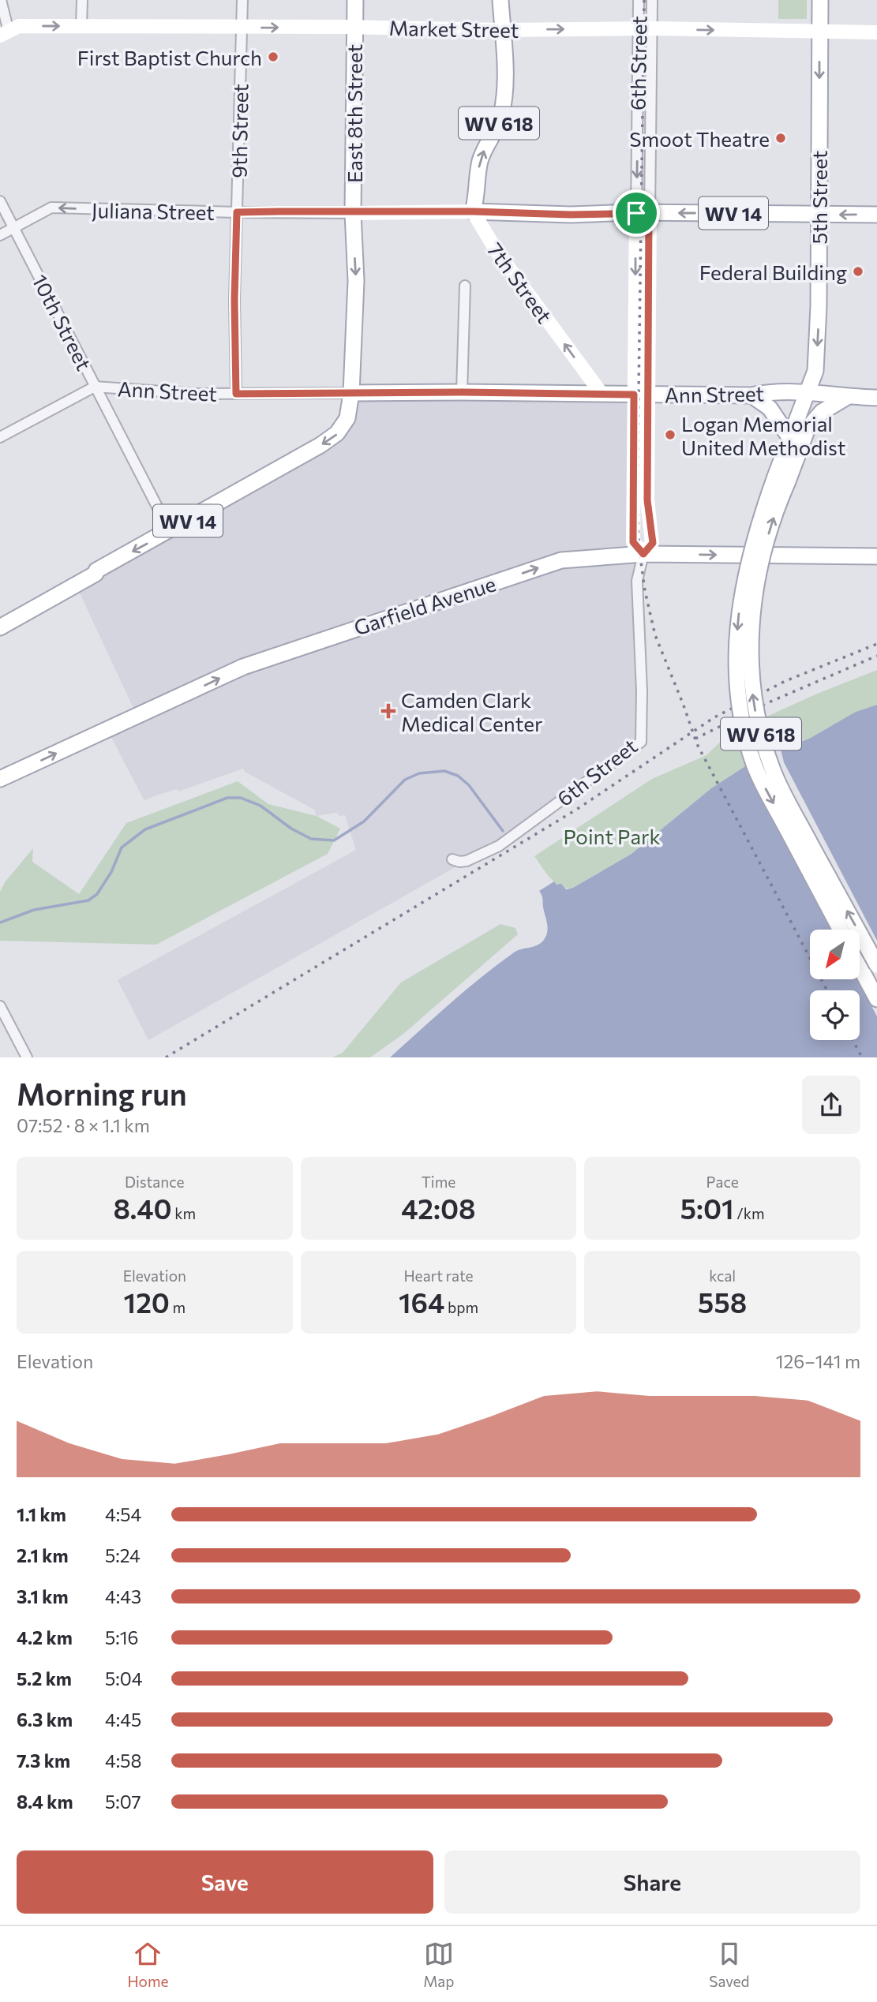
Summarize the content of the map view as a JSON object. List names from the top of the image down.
{
  "streets": {
    "main road": [
      "East 8th Street",
      "WV 618",
      "5th Street",
      "Juliana Street",
      "WV 14",
      "Ann Street",
      "Garfield Avenue"
    ],
    "street": [
      "Market Street",
      "6th Street",
      "9th Street",
      "7th Street",
      "10th Street"
    ]
  },
  "crossings": [
    ["Market Street", "6th Street"],
    ["Market Street", "East 8th Street"],
    ["Market Street", "WV 618"],
    ["Market Street", "9th Street"],
    ["Market Street", "5th Street"],
    ["6th Street", "Juliana Street"],
    ["6th Street", "Ann Street"],
    ["6th Street", "Garfield Avenue"],
    ["East 8th Street", "Juliana Street"],
    ["East 8th Street", "WV 14"],
    ["East 8th Street", "Ann Street"],
    ["WV 618", "5th Street"],
    ["WV 618", "Juliana Street"],
    ["WV 618", "7th Street"],
    ["WV 618", "Ann Street"],
    ["9th Street", "Juliana Street"],
    ["9th Street", "Ann Street"],
    ["5th Street", "Juliana Street"],
    ["5th Street", "Ann Street"],
    ["Juliana Street", "7th Street"],
    ["Juliana Street", "10th Street"],
    ["WV 14", "10th Street"],
    ["WV 14", "Ann Street"],
    ["7th Street", "Ann Street"],
    ["10th Street", "Ann Street"]
  ],
  "one_way": [
    "Market Street",
    "East 8th Street",
    "5th Street",
    "Juliana Street",
    "7th Street",
    "Garfield Avenue"
  ],
  "parks": ["Point Park"],
  "places": {
    "other": [
      "First Baptist Church",
      "Smoot Theatre",
      "Federal Building",
      "Logan Memorial United Methodist"
    ],
    "health": ["Camden Clark Medical Center"]
  },
  "north": "bottom left",
  "page": {
    "heading": ["Morning run", "07:52 · 8 × 1.1 km"],
    "stats": [
      ["Distance", "8.40 km"],
      ["Time", "42:08"],
      ["Pace", "5:01 /km"],
      ["Elevation", "120 m"],
      ["Heart rate", "164 bpm"],
      ["kcal", "558"]
    ],
    "chart": ["Elevation", "126–141 m"],
    "list": [
      {
        "name": "1.1 km",
        "note": "4:54"
      },
      {
        "name": "2.1 km",
        "note": "5:24"
      },
      {
        "name": "3.1 km",
        "note": "4:43"
      },
      {
        "name": "4.2 km",
        "note": "5:16"
      },
      {
        "name": "5.2 km",
        "note": "5:04"
      },
      {
        "name": "6.3 km",
        "note": "4:45"
      },
      {
        "name": "7.3 km",
        "note": "4:58"
      },
      {
        "name": "8.4 km",
        "note": "5:07"
      }
    ],
    "buttons": ["Save", "Share"],
    "tabs": ["Home", "Map", "Saved"]
  }
}
